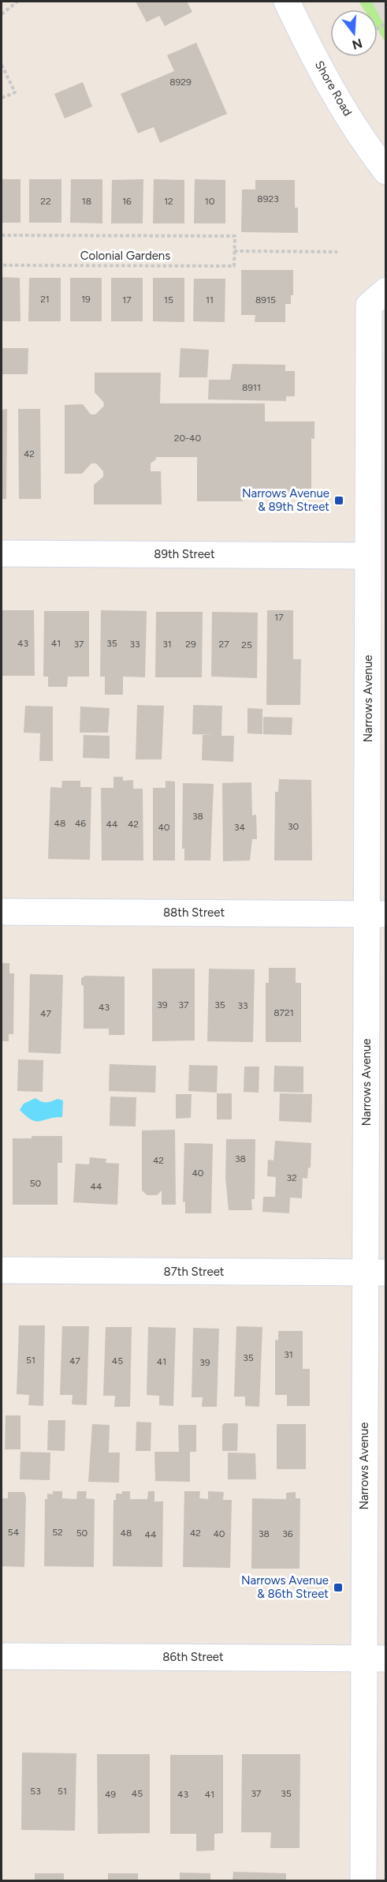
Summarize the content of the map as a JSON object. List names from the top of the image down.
{
  "streets": {
    "street": [
      "Shore Road",
      "89th Street",
      "Narrows Avenue",
      "88th Street",
      "87th Street",
      "86th Street"
    ],
    "path": ["Colonial Gardens"]
  },
  "crossings": [
    ["89th Street", "Narrows Avenue"],
    ["Narrows Avenue", "88th Street"],
    ["Narrows Avenue", "87th Street"],
    ["Narrows Avenue", "86th Street"]
  ],
  "places": {
    "transit": ["Narrows Avenue & 89th Street", "Narrows Avenue & 86th Street"]
  },
  "house_numbers": [
    "8929",
    "8923",
    "22",
    "18",
    "16",
    "12",
    "10",
    "21",
    "19",
    "17",
    "15",
    "11",
    "8915",
    "8911",
    "20-40",
    "42",
    "17",
    "43",
    "41",
    "35",
    "37",
    "33",
    "31",
    "29",
    "27",
    "25",
    "38",
    "48",
    "46",
    "44",
    "42",
    "30",
    "40",
    "34",
    "39",
    "37",
    "35",
    "33",
    "43",
    "8721",
    "47",
    "38",
    "42",
    "40",
    "32",
    "50",
    "44",
    "31",
    "35",
    "51",
    "47",
    "45",
    "41",
    "39",
    "54",
    "52",
    "50",
    "48",
    "42",
    "40",
    "38",
    "36",
    "44",
    "53",
    "51",
    "45",
    "37",
    "35",
    "49",
    "43",
    "41"
  ],
  "north": "bottom"
}
